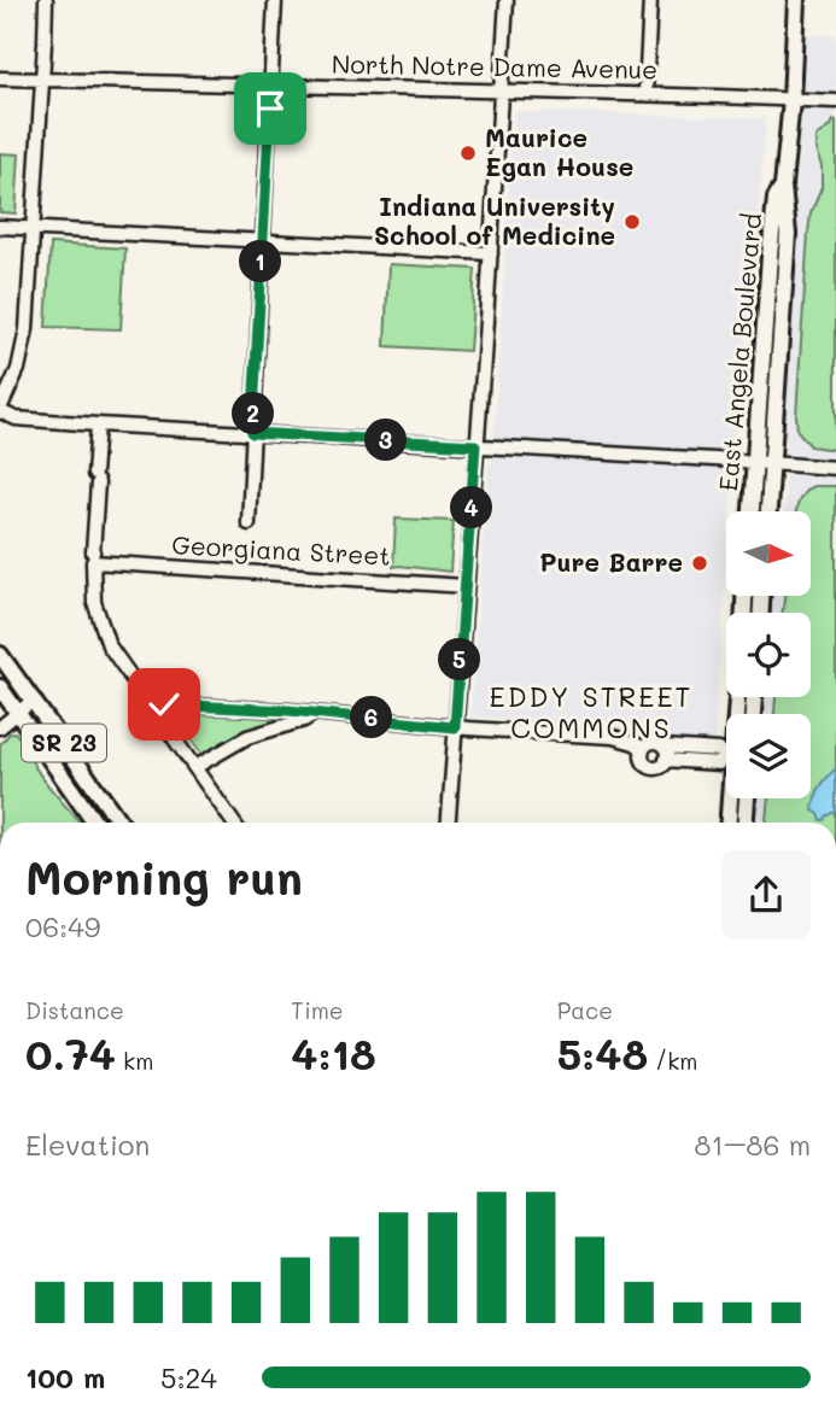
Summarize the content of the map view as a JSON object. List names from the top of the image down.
{
  "streets": {
    "main road": ["East Angela Boulevard", "SR 23"],
    "street": ["North Notre Dame Avenue", "Georgiana Street"]
  },
  "crossings": [
    ["North Notre Dame Avenue", "East Angela Boulevard"]
  ],
  "districts": ["EDDY STREET COMMONS"],
  "places": ["Maurice Egan House", "Indiana University School of Medicine", "Pure Barre"],
  "north": "right",
  "page": {
    "pins": [
      "1",
      "2",
      "3",
      "4",
      "5",
      "6"
    ],
    "heading": ["Morning run", "06:49"],
    "stats": [
      ["Distance", "0.74 km"],
      ["Time", "4:18"],
      ["Pace", "5:48 /km"]
    ],
    "chart": ["Elevation", "81–86 m"],
    "list": [
      {
        "name": "100 m",
        "note": "5:24"
      }
    ]
  }
}
